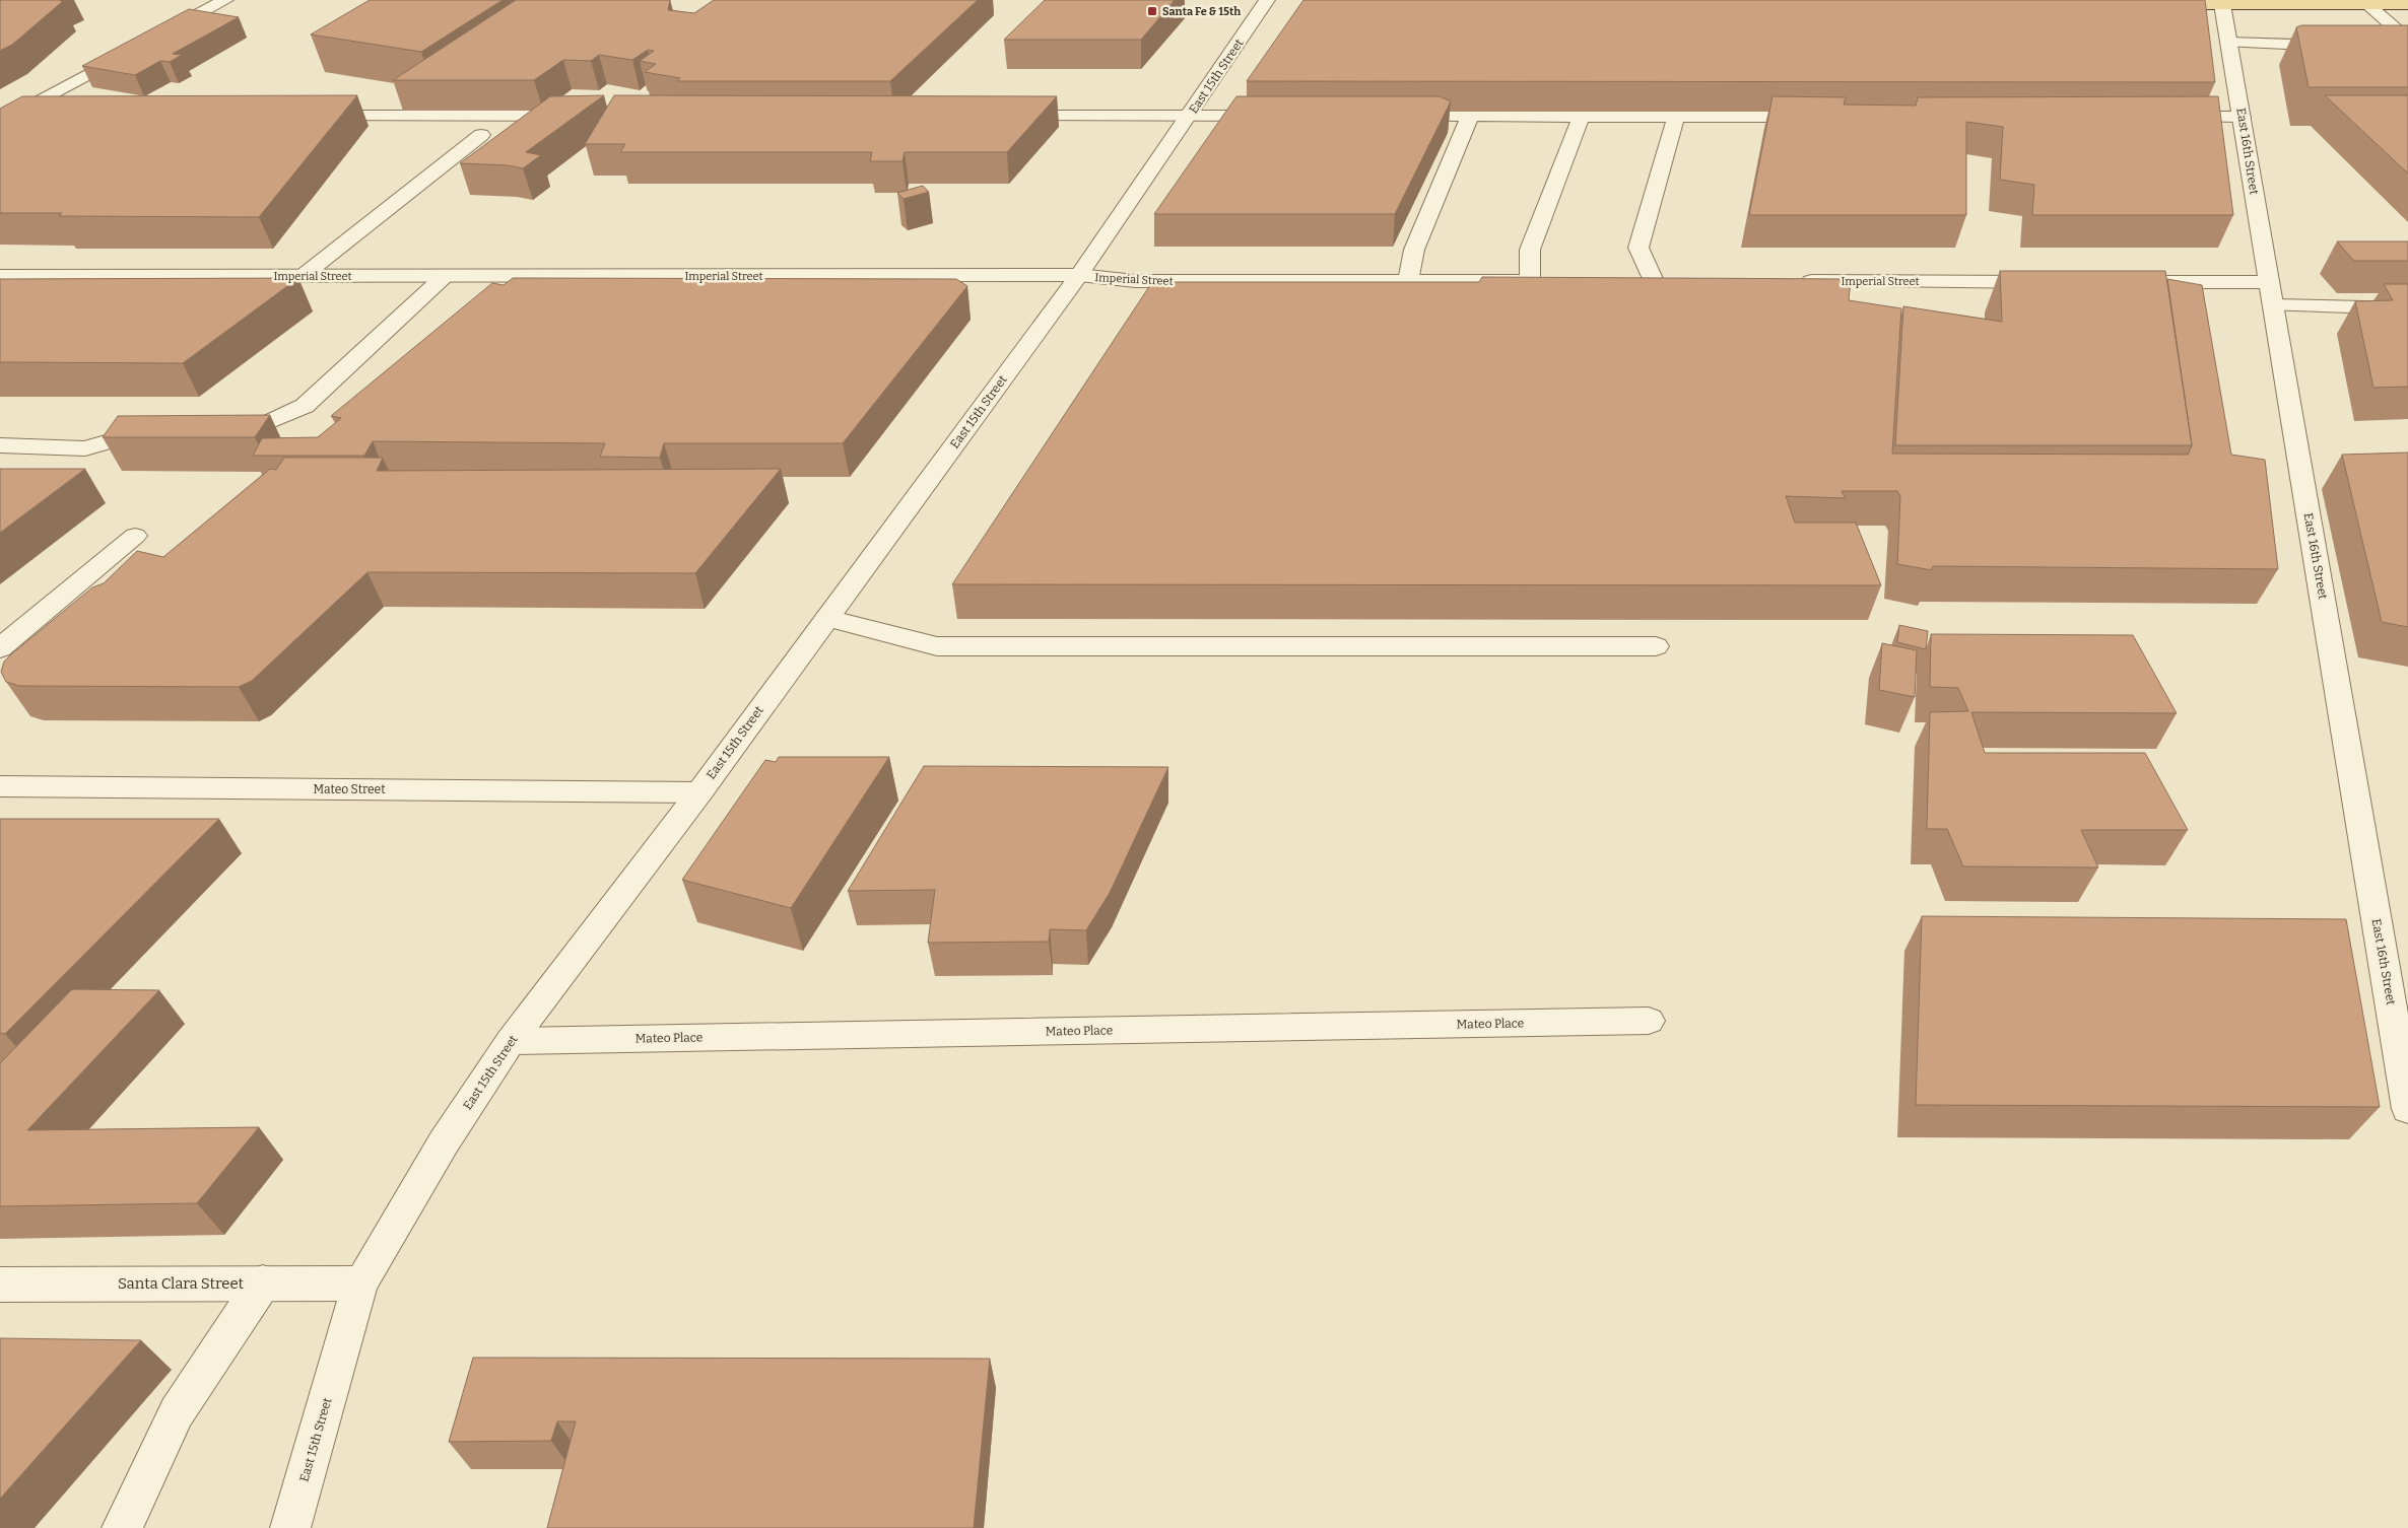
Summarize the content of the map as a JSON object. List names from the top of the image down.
{
  "streets": {
    "street": [
      "East 15th Street",
      "East 16th Street",
      "Imperial Street",
      "Mateo Street",
      "Mateo Place",
      "Santa Clara Street"
    ]
  },
  "crossings": [
    ["East 15th Street", "Imperial Street"],
    ["East 15th Street", "Mateo Street"],
    ["East 15th Street", "Mateo Place"],
    ["East 15th Street", "Santa Clara Street"]
  ],
  "places": {
    "transit": ["Santa Fe & 15th"]
  }
}
